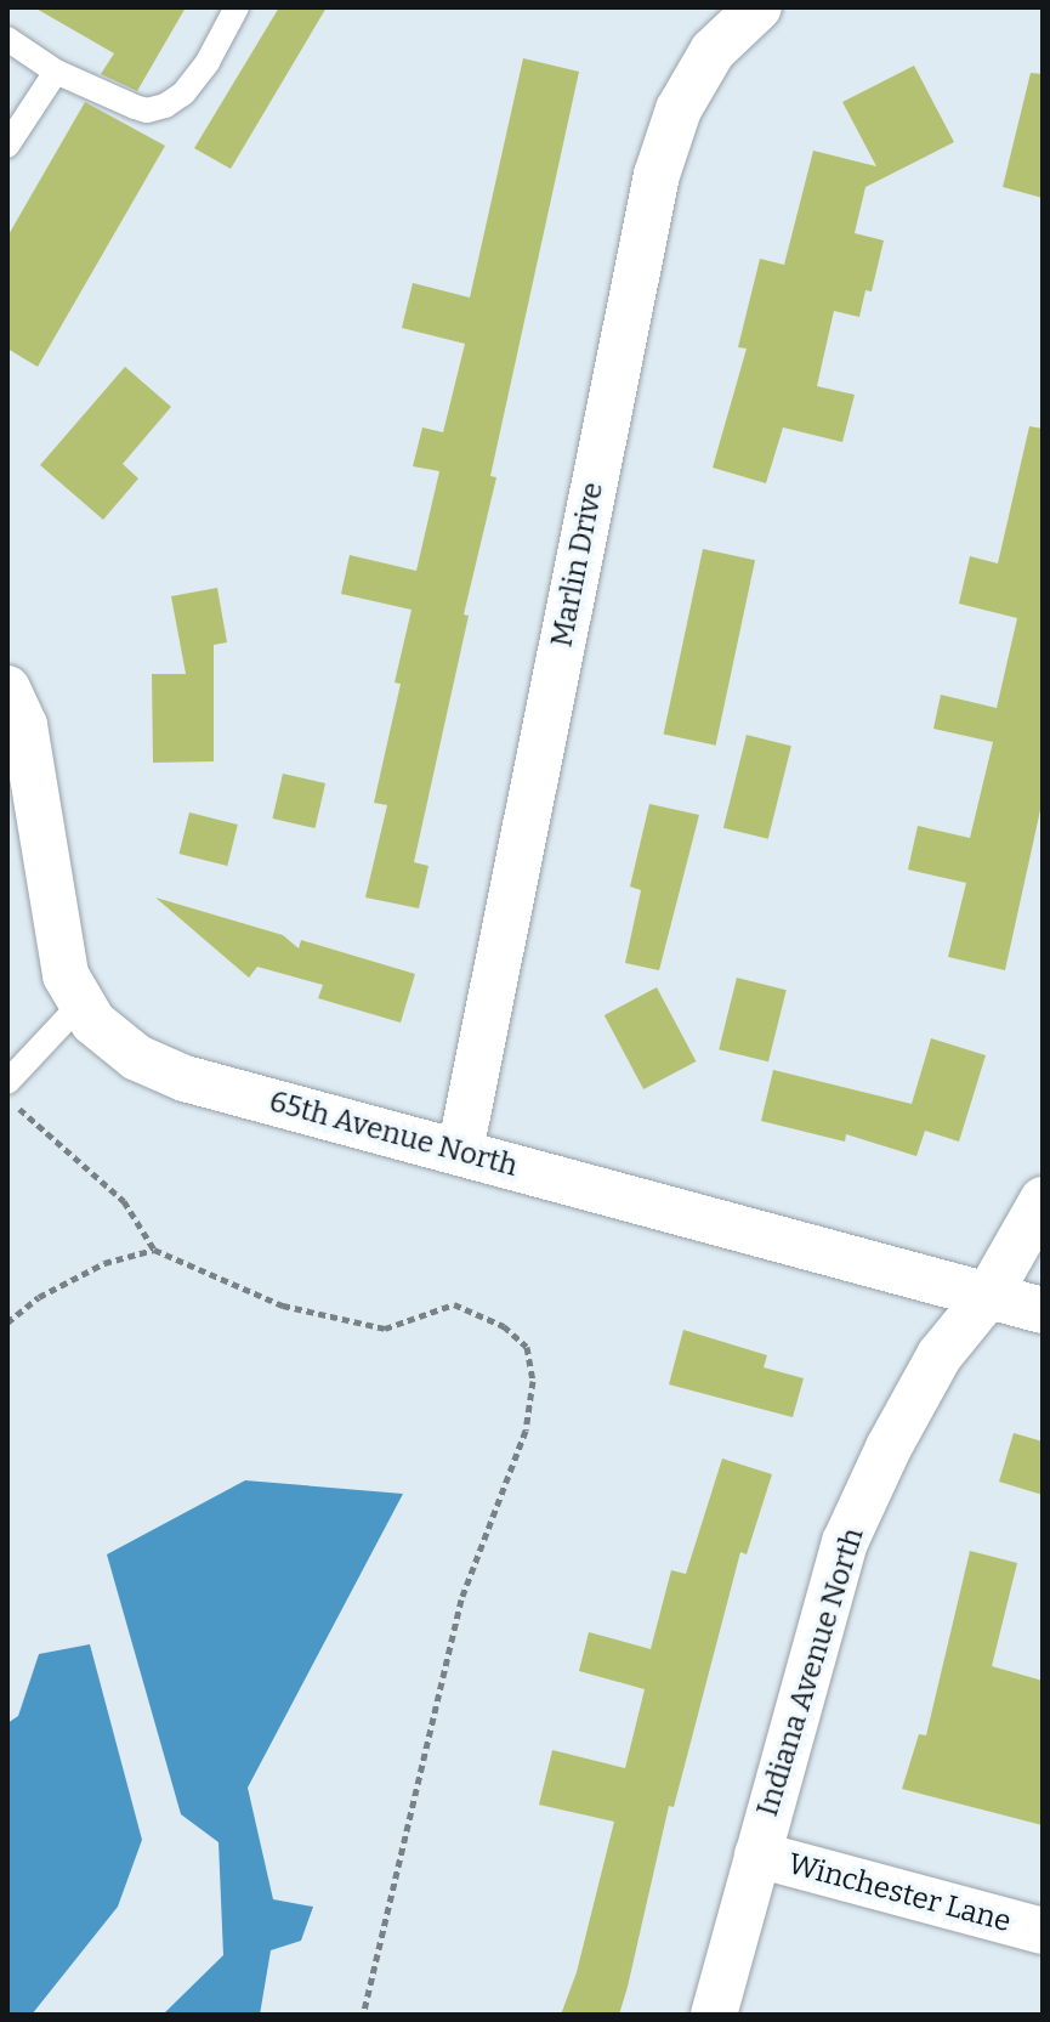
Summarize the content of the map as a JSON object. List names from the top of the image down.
{
  "streets": {
    "street": [
      "Marlin Drive",
      "65th Avenue North",
      "Indiana Avenue North",
      "Winchester Lane"
    ]
  },
  "crossings": [
    ["Marlin Drive", "65th Avenue North"],
    ["65th Avenue North", "Indiana Avenue North"],
    ["Indiana Avenue North", "Winchester Lane"]
  ]
}
